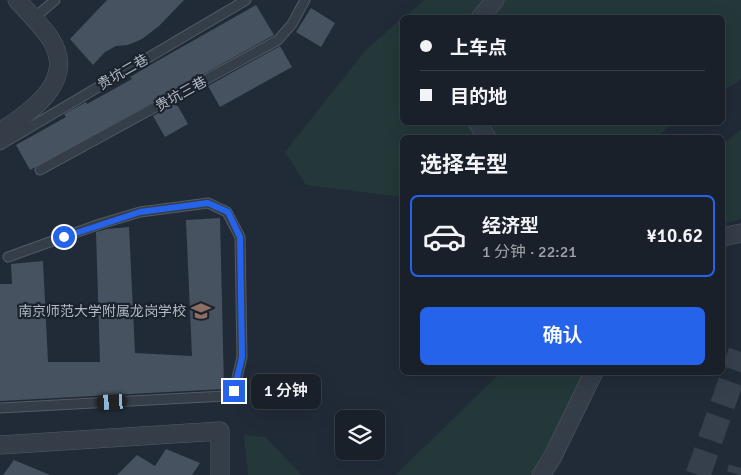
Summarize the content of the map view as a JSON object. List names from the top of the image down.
{
  "streets": {
    "lane": ["贵坑二巷", "贵坑三巷"]
  },
  "places": {
    "school or university": ["南京师范大学附属龙岗学校"]
  },
  "page": {
    "banner": ["上车点", "目的地"],
    "heading": "选择车型",
    "list": [
      {
        "name": "经济型",
        "note": "1 分钟 · 22:21",
        "value": "¥10.62"
      }
    ],
    "buttons": "确认",
    "bubble": "1 分钟"
  }
}
